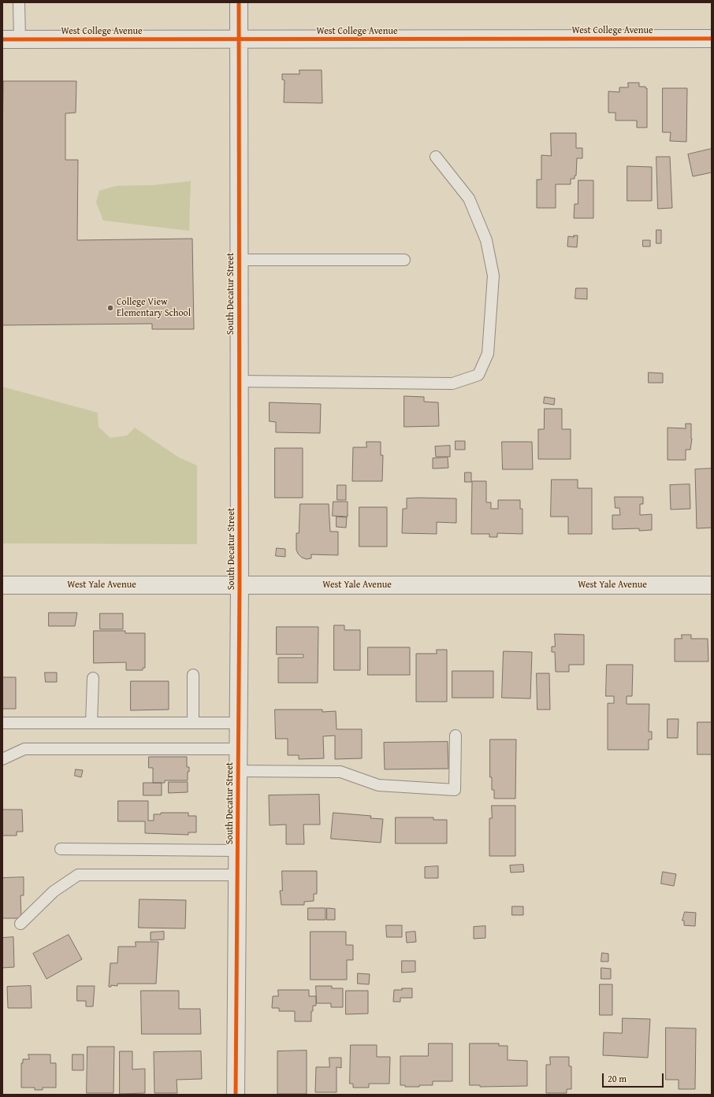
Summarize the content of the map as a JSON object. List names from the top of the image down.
{
  "streets": {
    "street": ["West College Avenue", "South Decatur Street", "West Yale Avenue"]
  },
  "crossings": [
    ["West College Avenue", "South Decatur Street"],
    ["South Decatur Street", "West Yale Avenue"]
  ],
  "places": ["College View Elementary School"],
  "scale_bar": "20 m"
}
